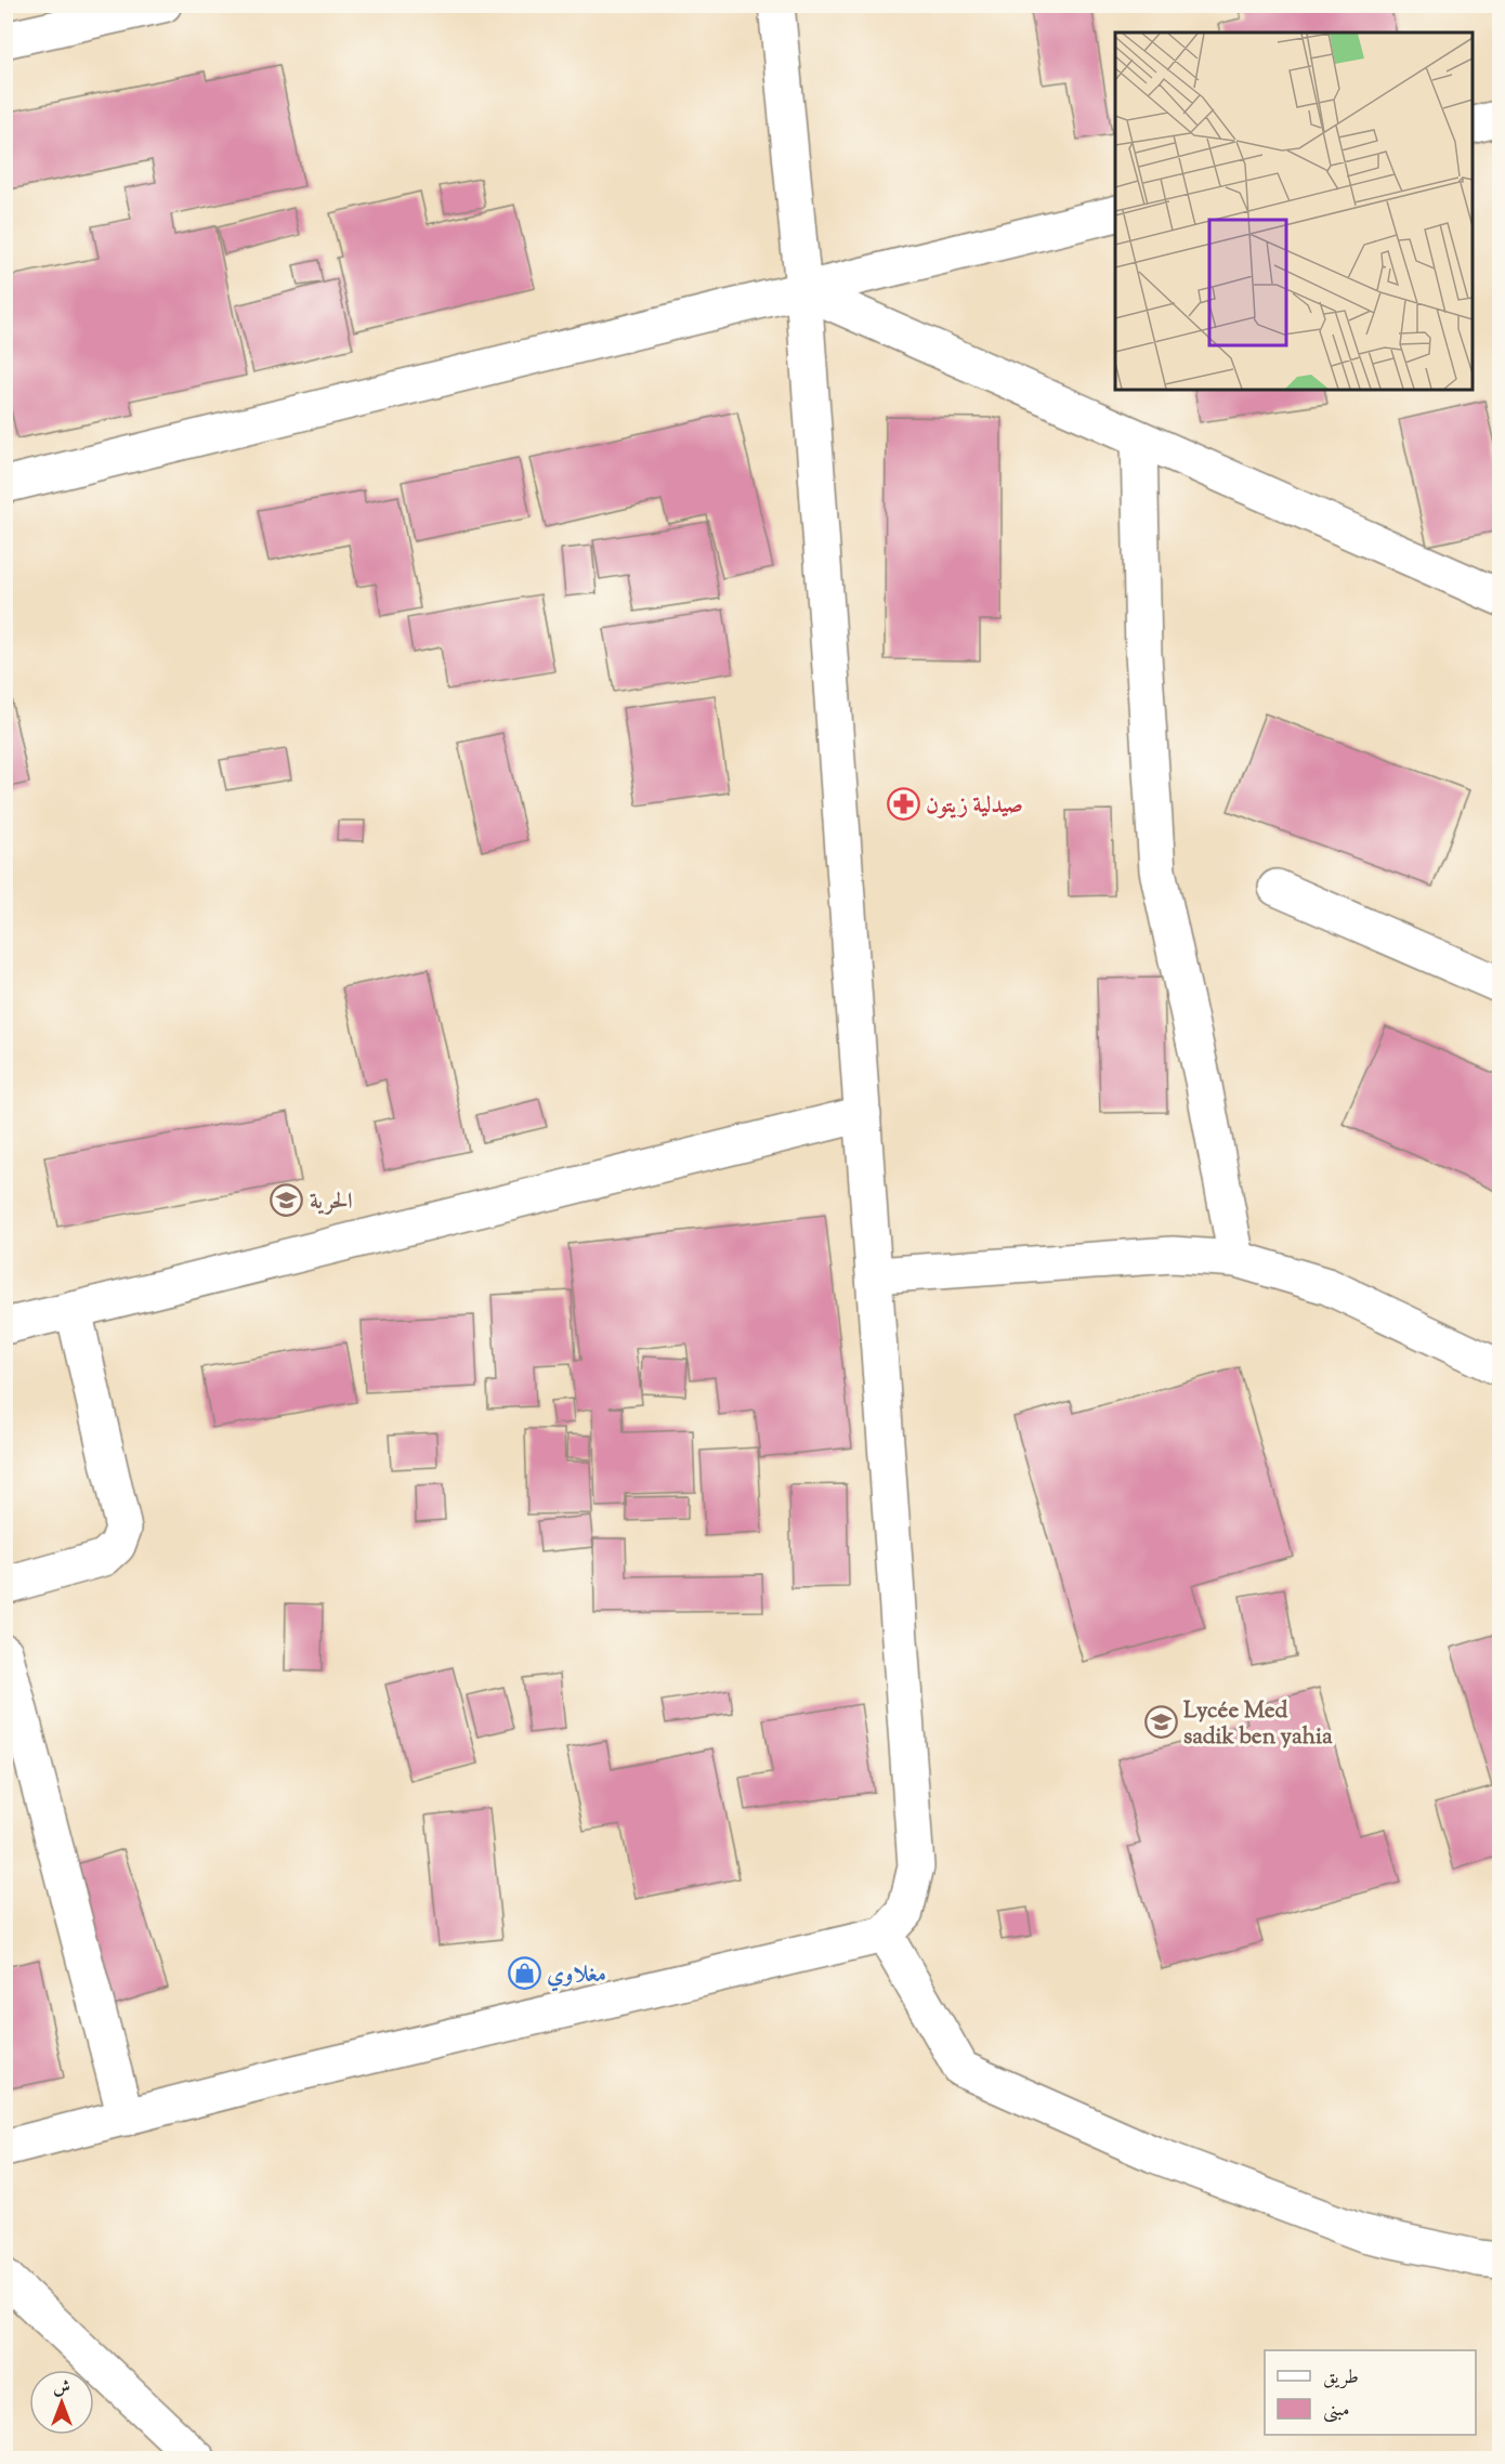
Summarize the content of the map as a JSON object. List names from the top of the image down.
{
  "places": {
    "pharmacy": ["صيدلية زيتون"],
    "school or university": ["الحرية", "Lycée Med sadik ben yahia"],
    "shop": ["مغلاوي"]
  },
  "legend": ["طريق", "مبنى"],
  "north": "top"
}
